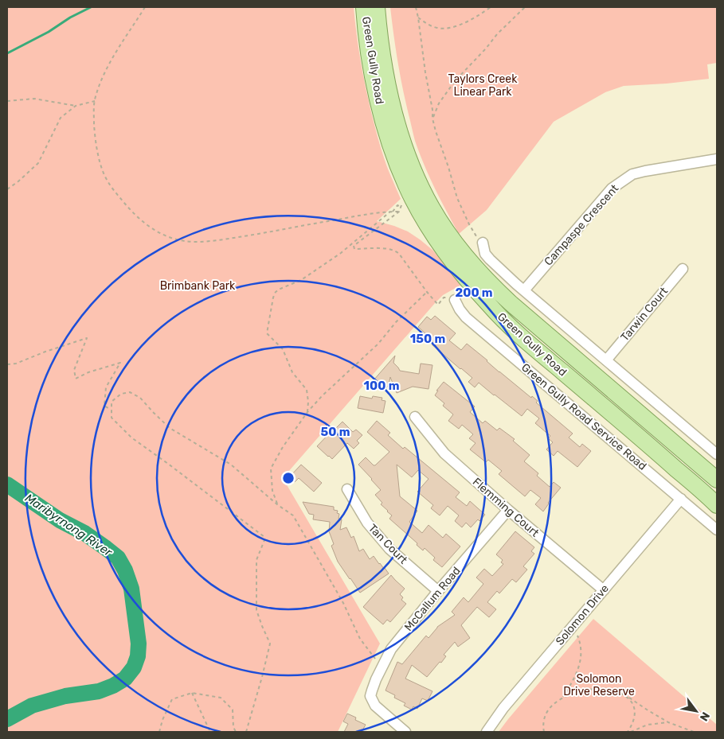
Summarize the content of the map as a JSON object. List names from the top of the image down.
{
  "streets": {
    "main road": ["Green Gully Road"],
    "street": [
      "Campaspe Crescent",
      "Tarwin Court",
      "Green Gully Road Service Road",
      "Flemming Court",
      "Tan Court",
      "McCallum Road",
      "Solomon Drive"
    ]
  },
  "crossings": [
    ["Green Gully Road Service Road", "Solomon Drive"],
    ["Flemming Court", "McCallum Road"],
    ["Flemming Court", "Solomon Drive"],
    ["Tan Court", "McCallum Road"]
  ],
  "water": ["Maribyrnong River"],
  "parks": ["Taylors Creek Linear Park", "Brimbank Park", "Solomon Drive Reserve"],
  "north": "bottom right",
  "rings": [
    "200 m",
    "150 m",
    "100 m",
    "50 m"
  ]
}
